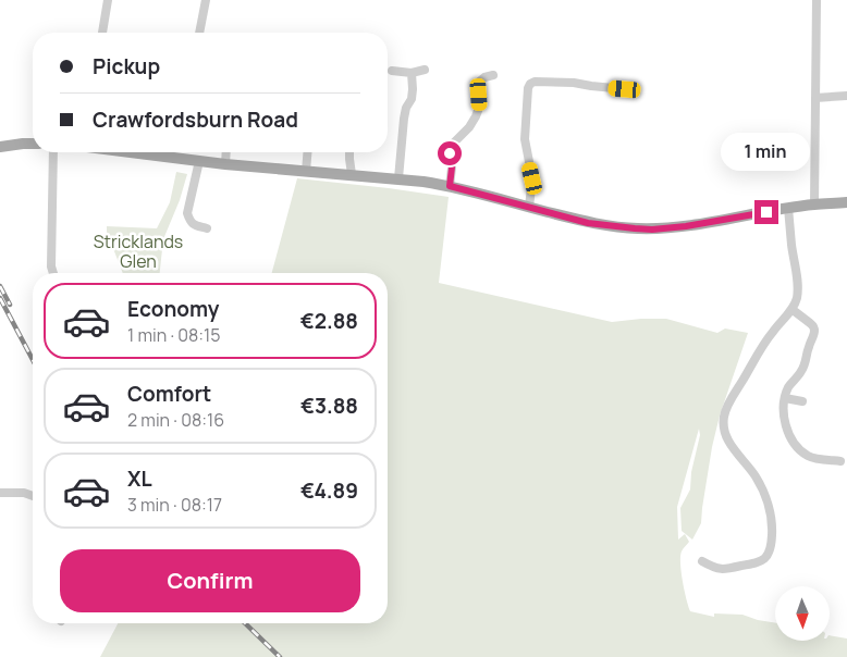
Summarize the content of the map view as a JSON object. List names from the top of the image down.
{
  "parks": ["Stricklands Glen"],
  "north": "bottom",
  "page": {
    "banner": ["Pickup", "Crawfordsburn Road"],
    "bubble": "1 min",
    "list": [
      {
        "name": "Economy",
        "note": "1 min · 08:15",
        "value": "€2.88"
      },
      {
        "name": "Comfort",
        "note": "2 min · 08:16",
        "value": "€3.88"
      },
      {
        "name": "XL",
        "note": "3 min · 08:17",
        "value": "€4.89"
      }
    ],
    "buttons": "Confirm"
  }
}
